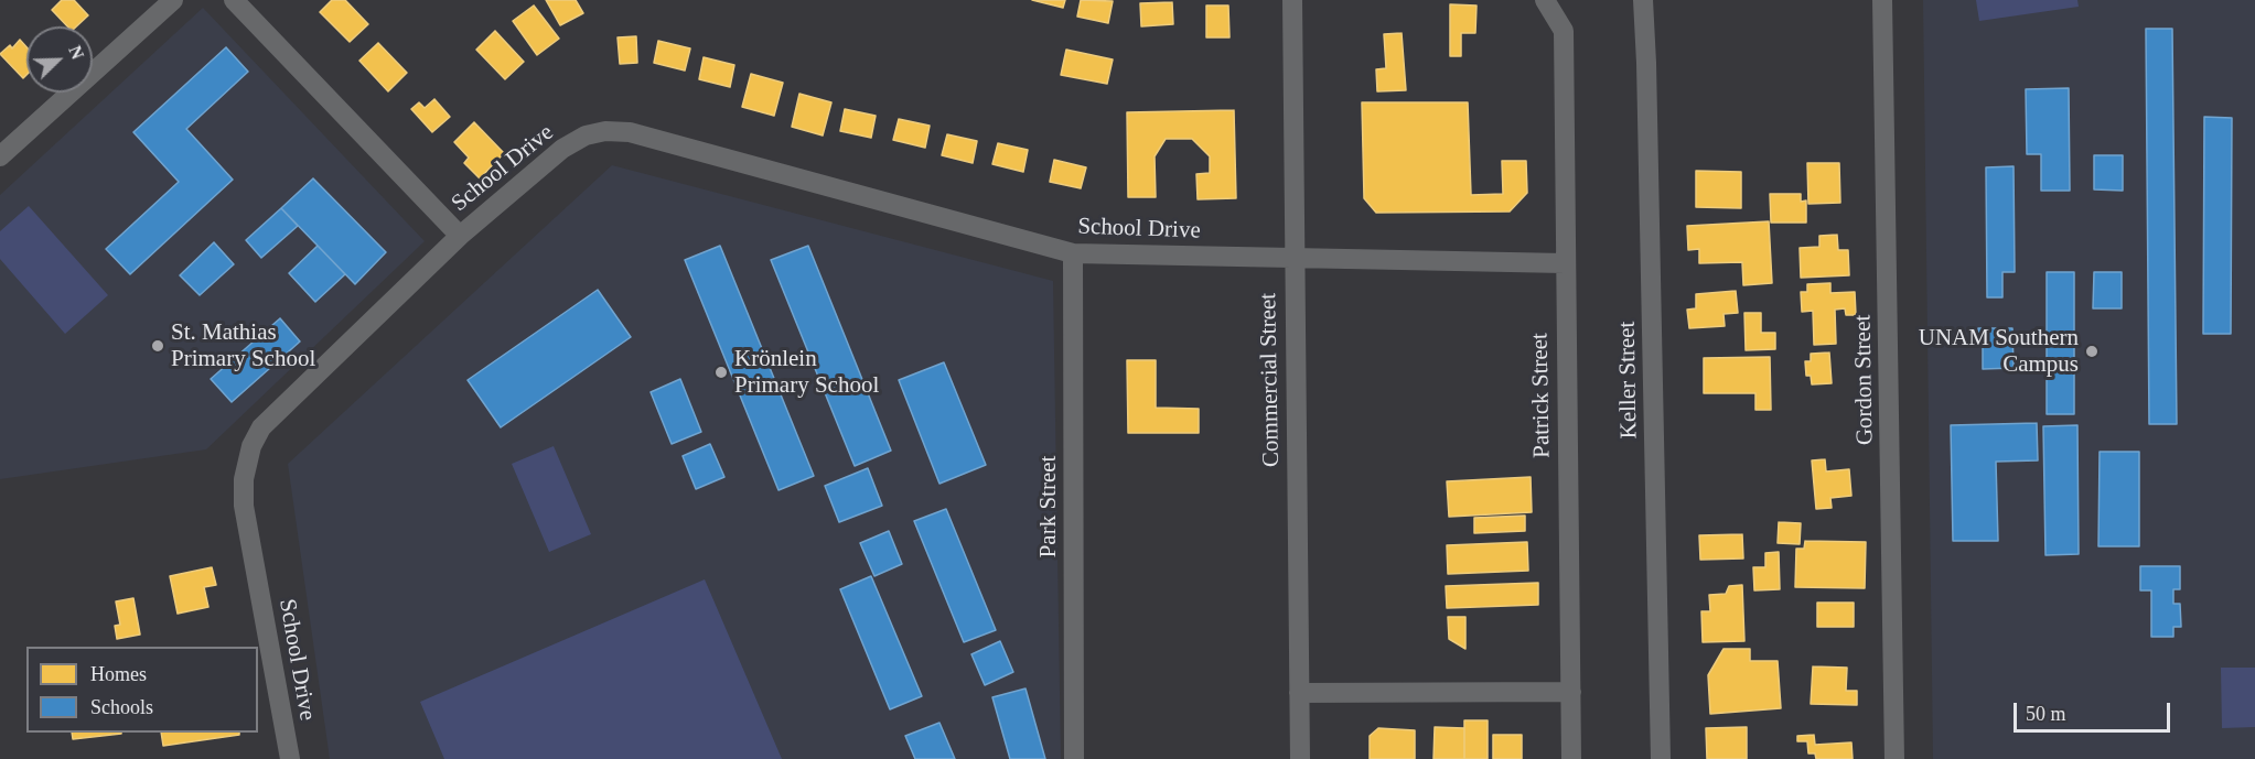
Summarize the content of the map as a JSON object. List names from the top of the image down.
{
  "streets": {
    "street": [
      "School Drive",
      "Commercial Street",
      "Keller Street",
      "Gordon Street",
      "Patrick Street",
      "Park Street"
    ]
  },
  "crossings": [
    ["School Drive", "Commercial Street"],
    ["School Drive", "Patrick Street"],
    ["School Drive", "Park Street"]
  ],
  "places": ["St. Mathias Primary School", "UNAM Southern Campus", "Krönlein Primary School"],
  "legend": ["Homes", "Schools"],
  "scale_bar": "50 m",
  "north": "top right"
}
